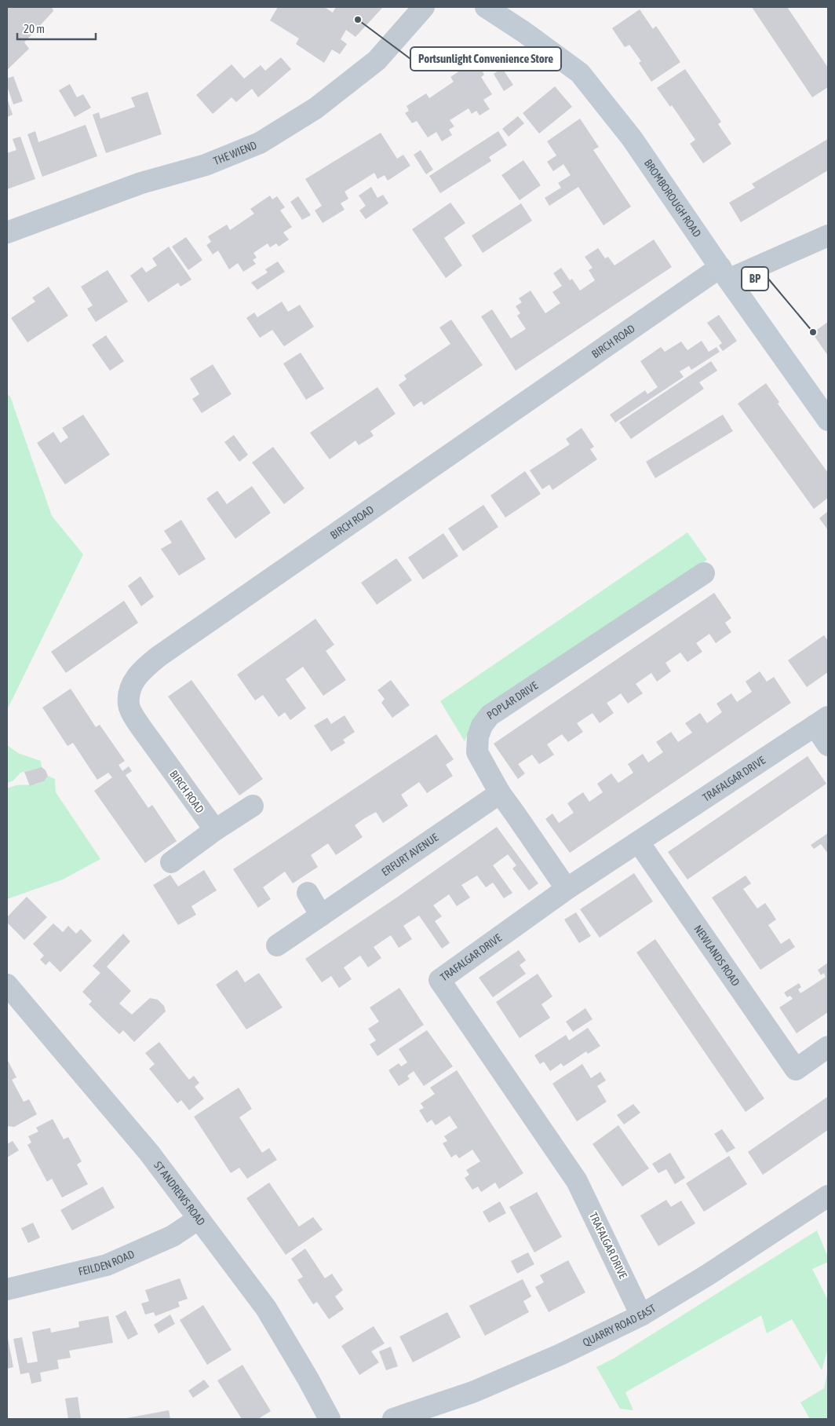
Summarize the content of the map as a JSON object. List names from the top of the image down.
{
  "streets": {
    "street": [
      "THE WIEND",
      "BROMBOROUGH ROAD",
      "BIRCH ROAD",
      "POPLAR DRIVE",
      "TRAFALGAR DRIVE",
      "ERFURT AVENUE",
      "NEWLANDS ROAD",
      "ST ANDREWS ROAD",
      "FEILDEN ROAD",
      "QUARRY ROAD EAST"
    ]
  },
  "crossings": [
    ["BROMBOROUGH ROAD", "BIRCH ROAD"],
    ["POPLAR DRIVE", "TRAFALGAR DRIVE"],
    ["POPLAR DRIVE", "ERFURT AVENUE"],
    ["TRAFALGAR DRIVE", "NEWLANDS ROAD"],
    ["TRAFALGAR DRIVE", "QUARRY ROAD EAST"],
    ["ST ANDREWS ROAD", "FEILDEN ROAD"]
  ],
  "places": ["Portsunlight Convenience Store", "BP"],
  "scale_bar": "20 m"
}
